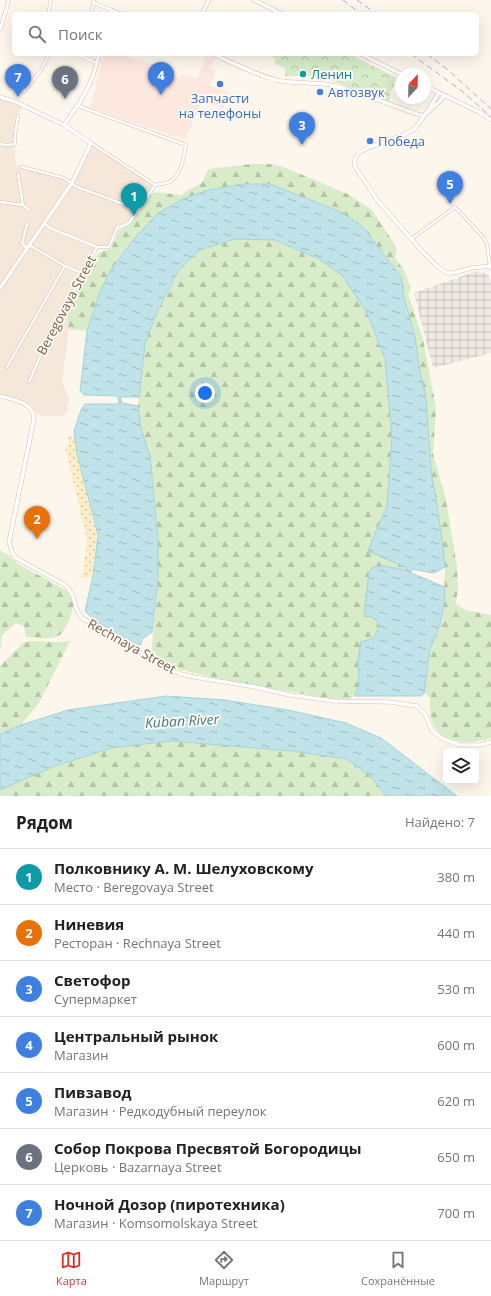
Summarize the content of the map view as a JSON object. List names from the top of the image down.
{
  "streets": {
    "main road": ["Rechnaya Street"],
    "street": ["Beregovaya Street"]
  },
  "water": ["Kuban River"],
  "places": [
    "Ленин",
    "Запчасти на телефоны",
    "Автозвук",
    "Победа"
  ],
  "north": "top",
  "page": {
    "search": "Поиск",
    "pins": [
      "4",
      "7",
      "6",
      "3",
      "5",
      "1",
      "2"
    ],
    "heading": ["Рядом", "Найдено: 7"],
    "list": [
      {
        "mark": "1",
        "name": "Полковнику А. М. Шелуховскому",
        "note": "Место · Beregovaya Street",
        "value": "380 m"
      },
      {
        "mark": "2",
        "name": "Ниневия",
        "note": "Ресторан · Rechnaya Street",
        "value": "440 m"
      },
      {
        "mark": "3",
        "name": "Светофор",
        "note": "Супермаркет",
        "value": "530 m"
      },
      {
        "mark": "4",
        "name": "Центральный рынок",
        "note": "Магазин",
        "value": "600 m"
      },
      {
        "mark": "5",
        "name": "Пивзавод",
        "note": "Магазин · Редкодубный переулок",
        "value": "620 m"
      },
      {
        "mark": "6",
        "name": "Собор Покрова Пресвятой Богородицы",
        "note": "Церковь · Bazarnaya Street",
        "value": "650 m"
      },
      {
        "mark": "7",
        "name": "Ночной Дозор (пиротехника)",
        "note": "Магазин · Komsomolskaya Street",
        "value": "700 m"
      }
    ],
    "nav": ["Карта", "Маршрут", "Сохранённые"]
  }
}
